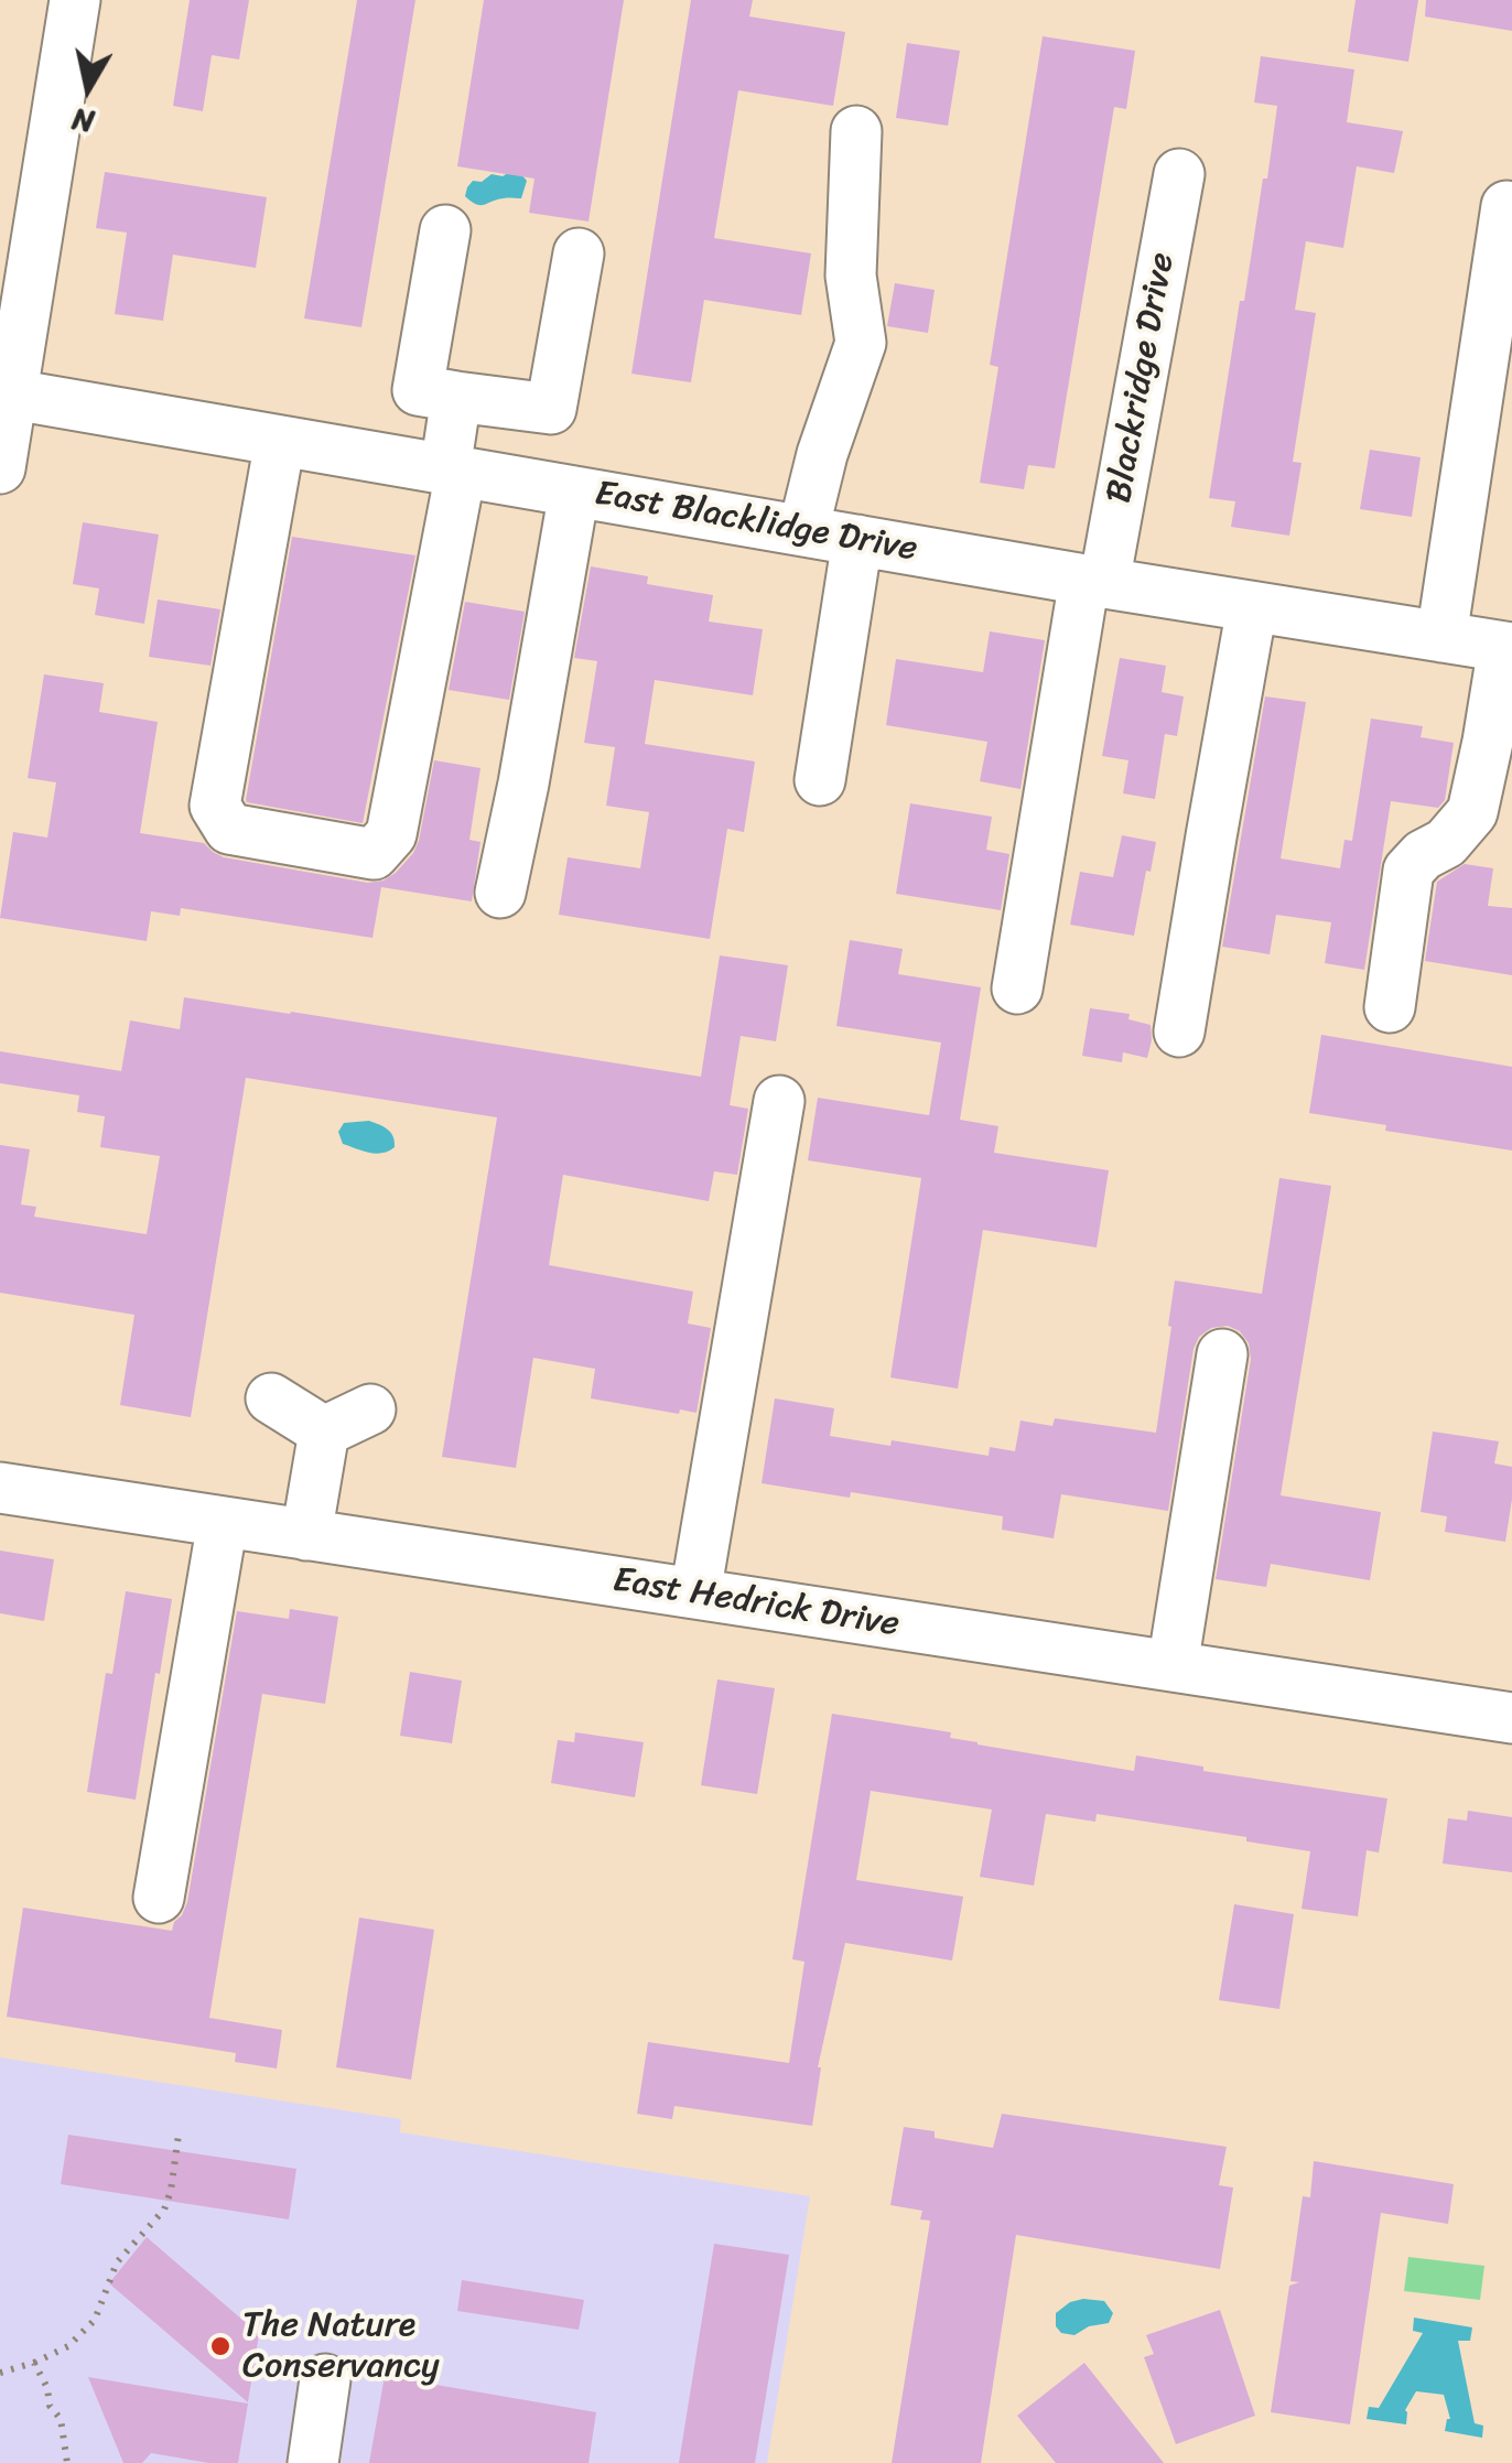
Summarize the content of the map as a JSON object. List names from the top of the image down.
{
  "streets": {
    "street": ["Blackridge Drive", "East Blacklidge Drive", "East Hedrick Drive"]
  },
  "crossings": [
    ["Blackridge Drive", "East Blacklidge Drive"]
  ],
  "places": ["The Nature Conservancy"],
  "north": "bottom"
}
